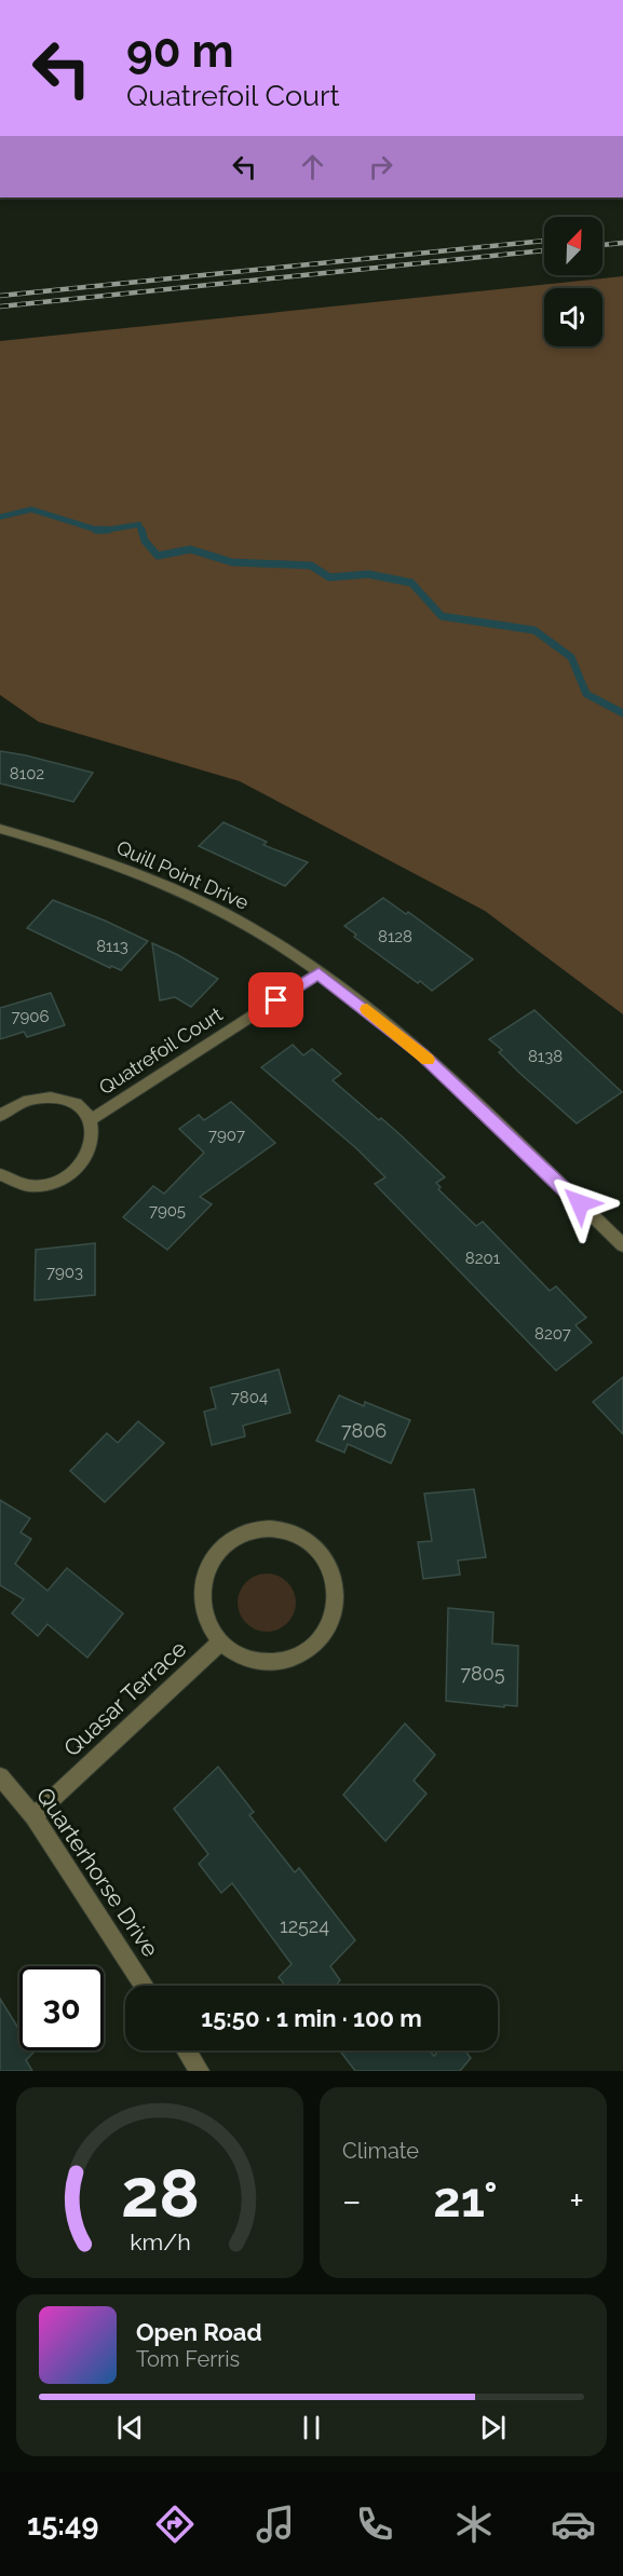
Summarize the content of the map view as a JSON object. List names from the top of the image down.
{
  "streets": {
    "street": [
      "Quill Point Drive",
      "Quatrefoil Court",
      "Quasar Terrace",
      "Quarterhorse Drive"
    ]
  },
  "crossings": [
    ["Quill Point Drive", "Quatrefoil Court"],
    ["Quasar Terrace", "Quarterhorse Drive"]
  ],
  "house_numbers": [
    "8102",
    "8128",
    "8113",
    "7906",
    "8138",
    "7907",
    "7905",
    "8201",
    "7903",
    "8207",
    "7804",
    "7806",
    "7805",
    "12524"
  ],
  "north": "top right",
  "page": {
    "turn": ["90 m", "Quatrefoil Court"],
    "limit": "30",
    "trip": "15:50 · 1 min · 100 m",
    "tile": "Climate",
    "heat": ["−", "21°", "+"],
    "song": ["Open Road", "Tom Ferris"],
    "tabs": "15:49",
    "gauge": ["28", "km/h"]
  }
}
